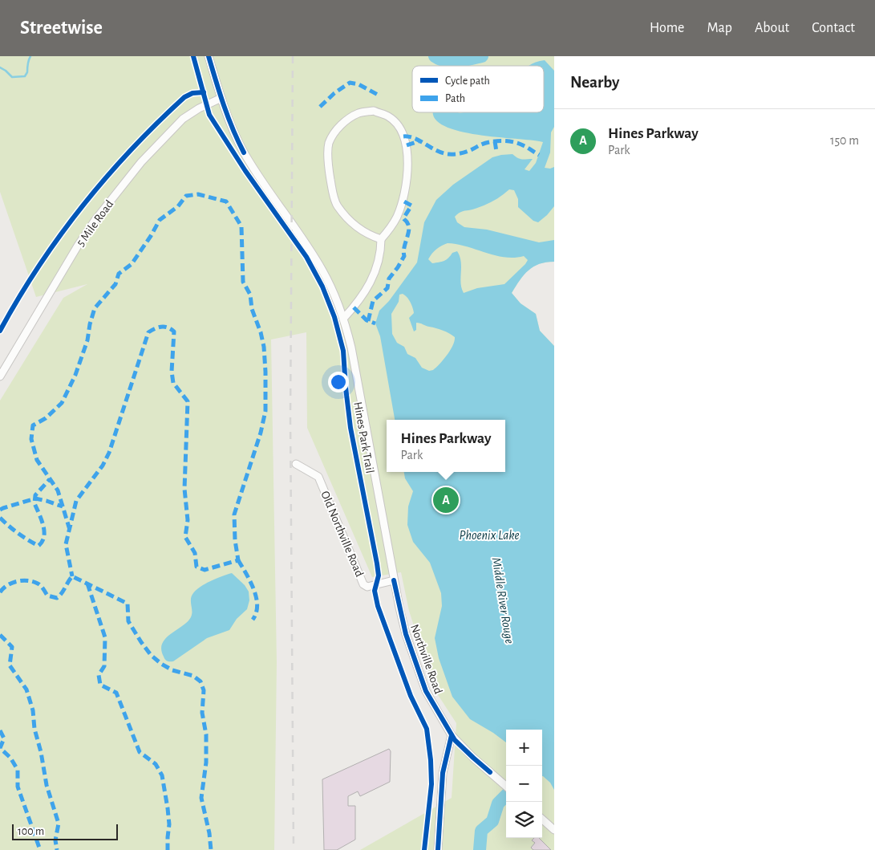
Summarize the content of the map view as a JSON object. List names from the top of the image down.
{
  "streets": {
    "street": ["5 Mile Road", "Old Northville Road", "Northville Road"],
    "cycle path": ["Hines Park Trail"]
  },
  "crossings": [
    ["5 Mile Road", "Northville Road"],
    ["Old Northville Road", "Northville Road"]
  ],
  "water": ["Phoenix Lake", "Middle River Rouge"],
  "legend": ["Cycle path", "Path"],
  "scale_bar": "100 m",
  "page": {
    "header": "Streetwise",
    "nav": [
      "Home",
      "Map",
      "About",
      "Contact"
    ],
    "heading": "Nearby",
    "list": [
      {
        "mark": "A",
        "name": "Hines Parkway",
        "note": "Park",
        "value": "150 m"
      }
    ],
    "popup": ["Hines Parkway", "Park"],
    "pins": "A",
    "map_buttons": ["+", "−"],
    "scale": "100 m"
  }
}
